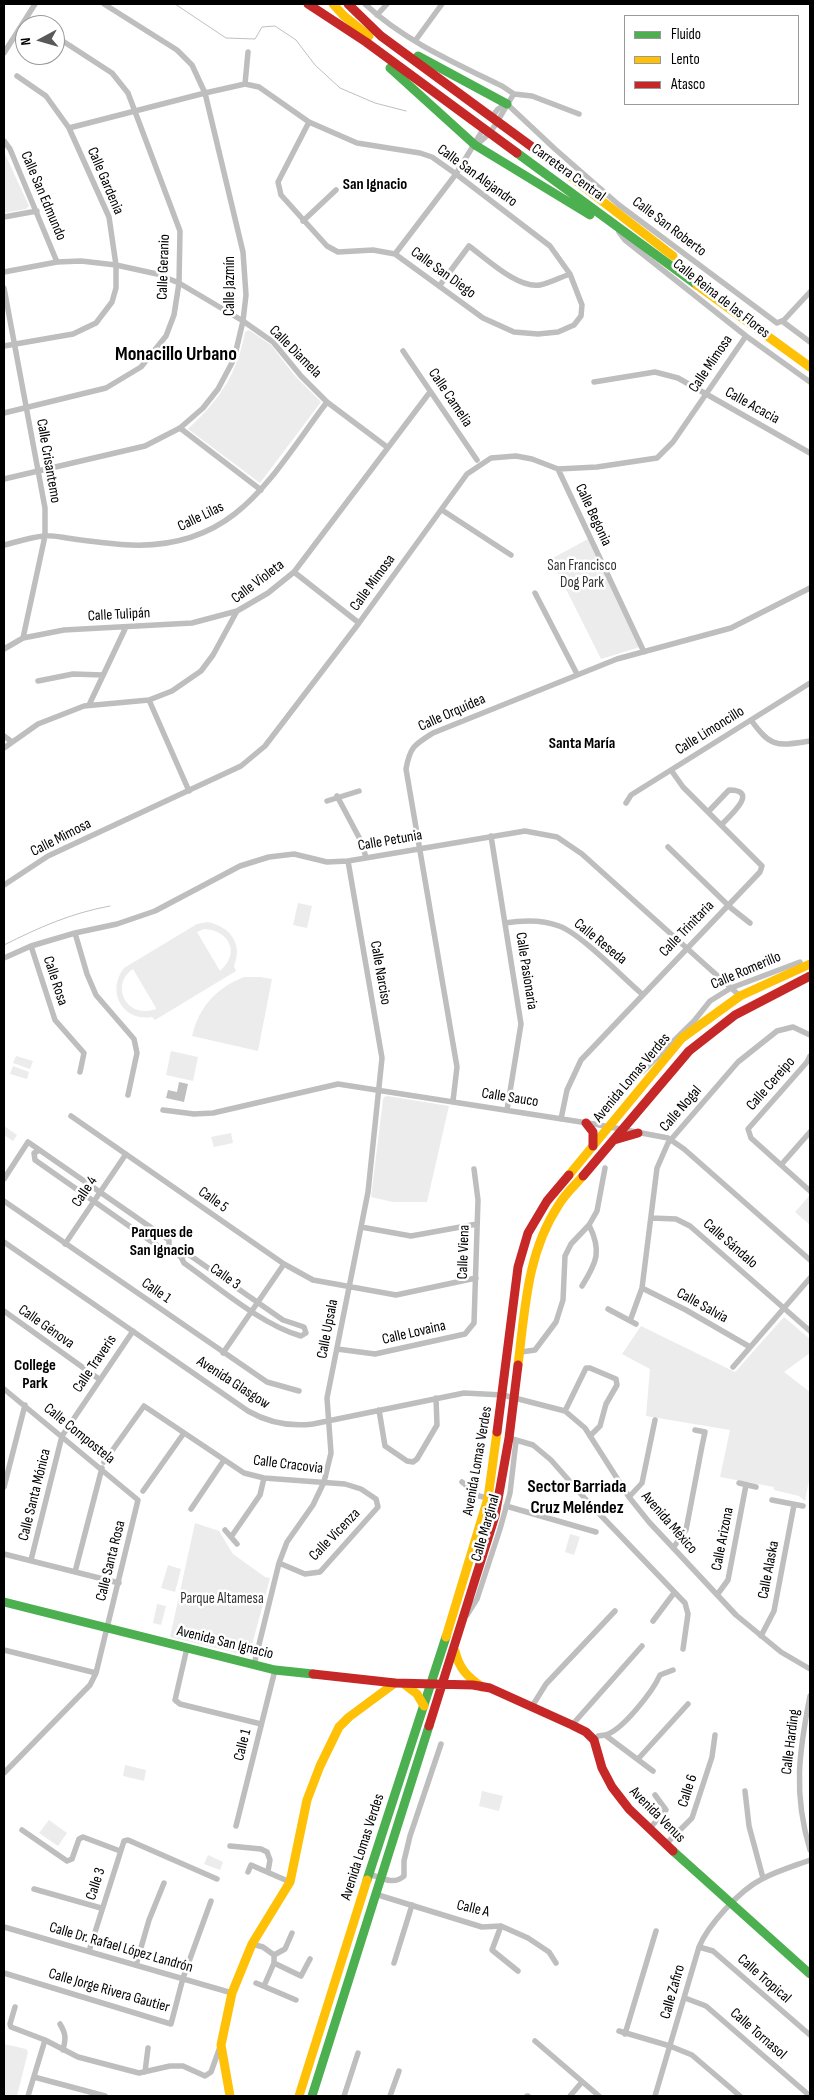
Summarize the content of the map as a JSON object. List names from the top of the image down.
{
  "streets": {
    "main road": [
      "Carretera Central",
      "Avenida Lomas Verdes",
      "Avenida San Ignacio",
      "Avenida Venus"
    ],
    "street": [
      "Calle San Alejandro",
      "Calle Gardenia",
      "Calle San Edmundo",
      "Calle San Roberto",
      "Calle Geranio",
      "Calle San Diego",
      "Calle Jazmín",
      "Calle Reina de las Flores",
      "Calle Diamela",
      "Calle Mimosa",
      "Calle Camelia",
      "Calle Acacia",
      "Calle Crisantemo",
      "Calle Begonia",
      "Calle Lilas",
      "Calle Violeta",
      "Calle Tulipán",
      "Calle Orquídea",
      "Calle Limoncillo",
      "Calle Petunia",
      "Calle Trinitaria",
      "Calle Reseda",
      "Calle Pasionaria",
      "Calle Romerillo",
      "Calle Narciso",
      "Calle Rosa",
      "Calle Cereipo",
      "Calle Sauco",
      "Calle Nogal",
      "Calle 4",
      "Calle 5",
      "Calle Sándalo",
      "Calle Viena",
      "Calle 3",
      "Calle 1",
      "Calle Salvia",
      "Calle Génova",
      "Calle Upsala",
      "Calle Lovaina",
      "Calle Traveris",
      "Avenida Glasgow",
      "Calle Compostela",
      "Calle Cracovia",
      "Calle Santa Mónica",
      "Avenida México",
      "Calle Marginal",
      "Calle Vicenza",
      "Calle Arizona",
      "Calle Santa Rosa",
      "Calle Alaska",
      "Calle Harding",
      "Calle 6",
      "Calle A",
      "Calle Dr. Rafael López Landrón",
      "Calle Tropical",
      "Calle Jorge Rivera Gautier",
      "Calle Zafiro",
      "Calle Tornasol"
    ]
  },
  "crossings": [
    ["Calle San Alejandro", "Calle San Diego"],
    ["Calle Gardenia", "Calle Diamela"],
    ["Calle Gardenia", "Calle Crisantemo"],
    ["Calle San Edmundo", "Calle Diamela"],
    ["Calle Geranio", "Calle Diamela"],
    ["Calle Geranio", "Calle Crisantemo"],
    ["Calle Jazmín", "Calle Diamela"],
    ["Calle Jazmín", "Calle Crisantemo"],
    ["Calle Reina de las Flores", "Calle Mimosa"],
    ["Calle Diamela", "Calle Lilas"],
    ["Calle Diamela", "Calle Violeta"],
    ["Calle Mimosa", "Calle Acacia"],
    ["Calle Mimosa", "Calle Begonia"],
    ["Calle Camelia", "Calle Violeta"],
    ["Calle Crisantemo", "Calle Lilas"],
    ["Calle Crisantemo", "Calle Tulipán"],
    ["Calle Begonia", "Calle Orquídea"],
    ["Calle Violeta", "Calle Tulipán"],
    ["Calle Orquídea", "Calle Petunia"],
    ["Calle Orquídea", "Calle Sauco"],
    ["Calle Limoncillo", "Calle Trinitaria"],
    ["Calle Petunia", "Calle Trinitaria"],
    ["Calle Petunia", "Calle Pasionaria"],
    ["Calle Petunia", "Calle Romerillo"],
    ["Calle Petunia", "Calle Narciso"],
    ["Calle Petunia", "Calle Rosa"],
    ["Calle Petunia", "Avenida Lomas Verdes"],
    ["Calle Trinitaria", "Calle Reseda"],
    ["Calle Trinitaria", "Calle Sauco"],
    ["Calle Reseda", "Calle Pasionaria"],
    ["Calle Pasionaria", "Calle Sauco"],
    ["Calle Narciso", "Calle Sauco"],
    ["Calle Narciso", "Calle Upsala"],
    ["Avenida Lomas Verdes", "Calle Sauco"],
    ["Avenida Lomas Verdes", "Avenida Glasgow"],
    ["Avenida Lomas Verdes", "Avenida México"],
    ["Avenida Lomas Verdes", "Calle Marginal"],
    ["Avenida Lomas Verdes", "Avenida San Ignacio"],
    ["Avenida Lomas Verdes", "Calle A"],
    ["Calle Sauco", "Calle Nogal"],
    ["Calle Sauco", "Calle Upsala"],
    ["Calle Nogal", "Calle Sándalo"],
    ["Calle Nogal", "Calle Salvia"],
    ["Calle 4", "Calle 5"],
    ["Calle 4", "Calle 3"],
    ["Calle 4", "Calle 1"],
    ["Calle 5", "Calle Viena"],
    ["Calle 5", "Calle Upsala"],
    ["Calle Viena", "Calle Lovaina"],
    ["Calle 3", "Calle Dr. Rafael López Landrón"],
    ["Calle 1", "Avenida San Ignacio"],
    ["Calle Génova", "Calle Traveris"],
    ["Calle Upsala", "Calle Lovaina"],
    ["Calle Upsala", "Avenida Glasgow"],
    ["Calle Upsala", "Calle Cracovia"],
    ["Calle Upsala", "Calle Vicenza"],
    ["Calle Upsala", "Avenida San Ignacio"],
    ["Calle Traveris", "Avenida Glasgow"],
    ["Calle Traveris", "Calle Compostela"],
    ["Calle Traveris", "Calle Santa Mónica"],
    ["Avenida Glasgow", "Avenida México"],
    ["Calle Compostela", "Calle Santa Mónica"],
    ["Calle Compostela", "Calle Santa Rosa"],
    ["Calle Cracovia", "Calle Vicenza"],
    ["Avenida México", "Calle Arizona"],
    ["Avenida México", "Calle Alaska"],
    ["Calle Santa Rosa", "Avenida San Ignacio"],
    ["Calle 6", "Avenida Venus"],
    ["Avenida Venus", "Calle Zafiro"],
    ["Calle Dr. Rafael López Landrón", "Calle Jorge Rivera Gautier"],
    ["Calle Tropical", "Calle Zafiro"],
    ["Calle Zafiro", "Calle Tornasol"]
  ],
  "districts": [
    "San Ignacio",
    "Monacillo Urbano",
    "Santa María",
    "Parques de San Ignacio",
    "College Park",
    "Sector Barriada Cruz Meléndez"
  ],
  "parks": ["San Francisco Dog Park", "Parque Altamesa"],
  "legend": ["Fluido", "Lento", "Atasco"],
  "north": "left"
}
